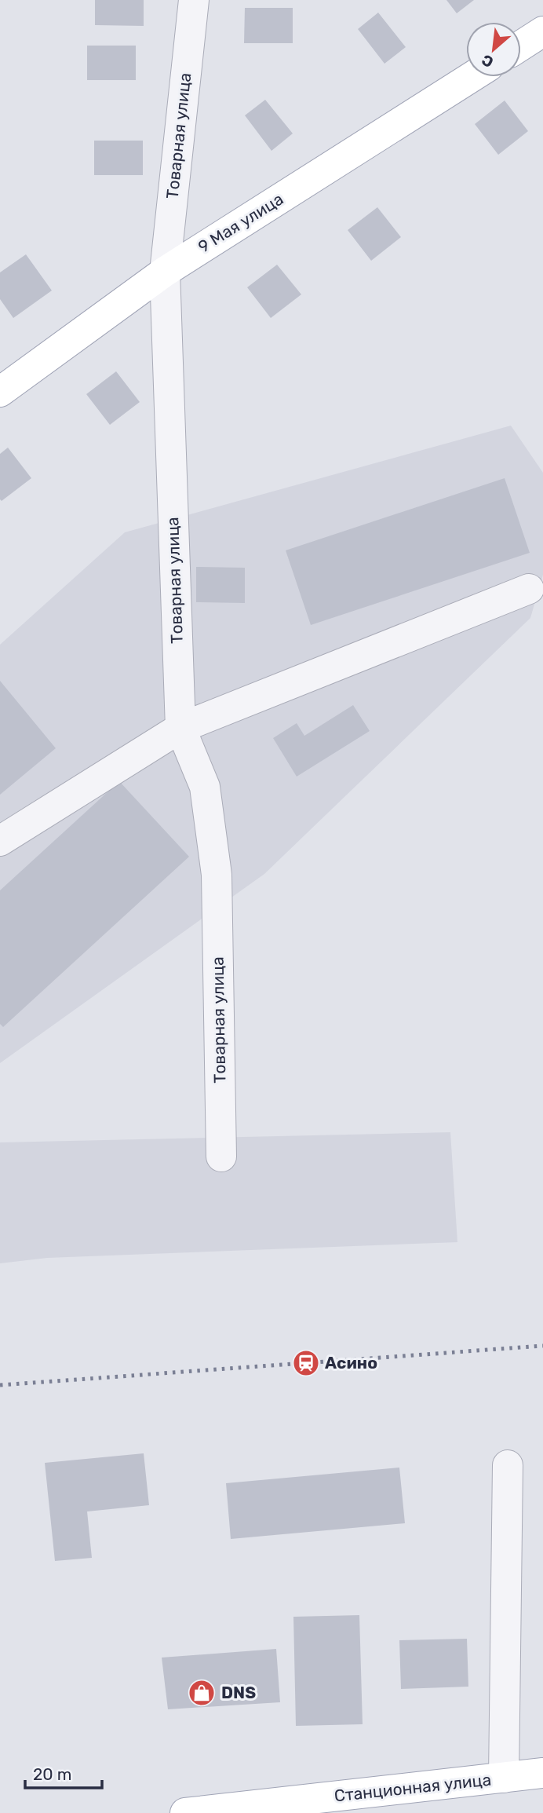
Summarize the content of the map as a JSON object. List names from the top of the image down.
{
  "streets": {
    "main road": ["9 Мая улица", "Станционная улица"],
    "street": ["Товарная улица"]
  },
  "crossings": [
    ["Товарная улица", "9 Мая улица"]
  ],
  "places": {
    "station": ["Асино"],
    "shop": ["DNS"]
  },
  "scale_bar": "20 m",
  "north": "bottom left"
}
